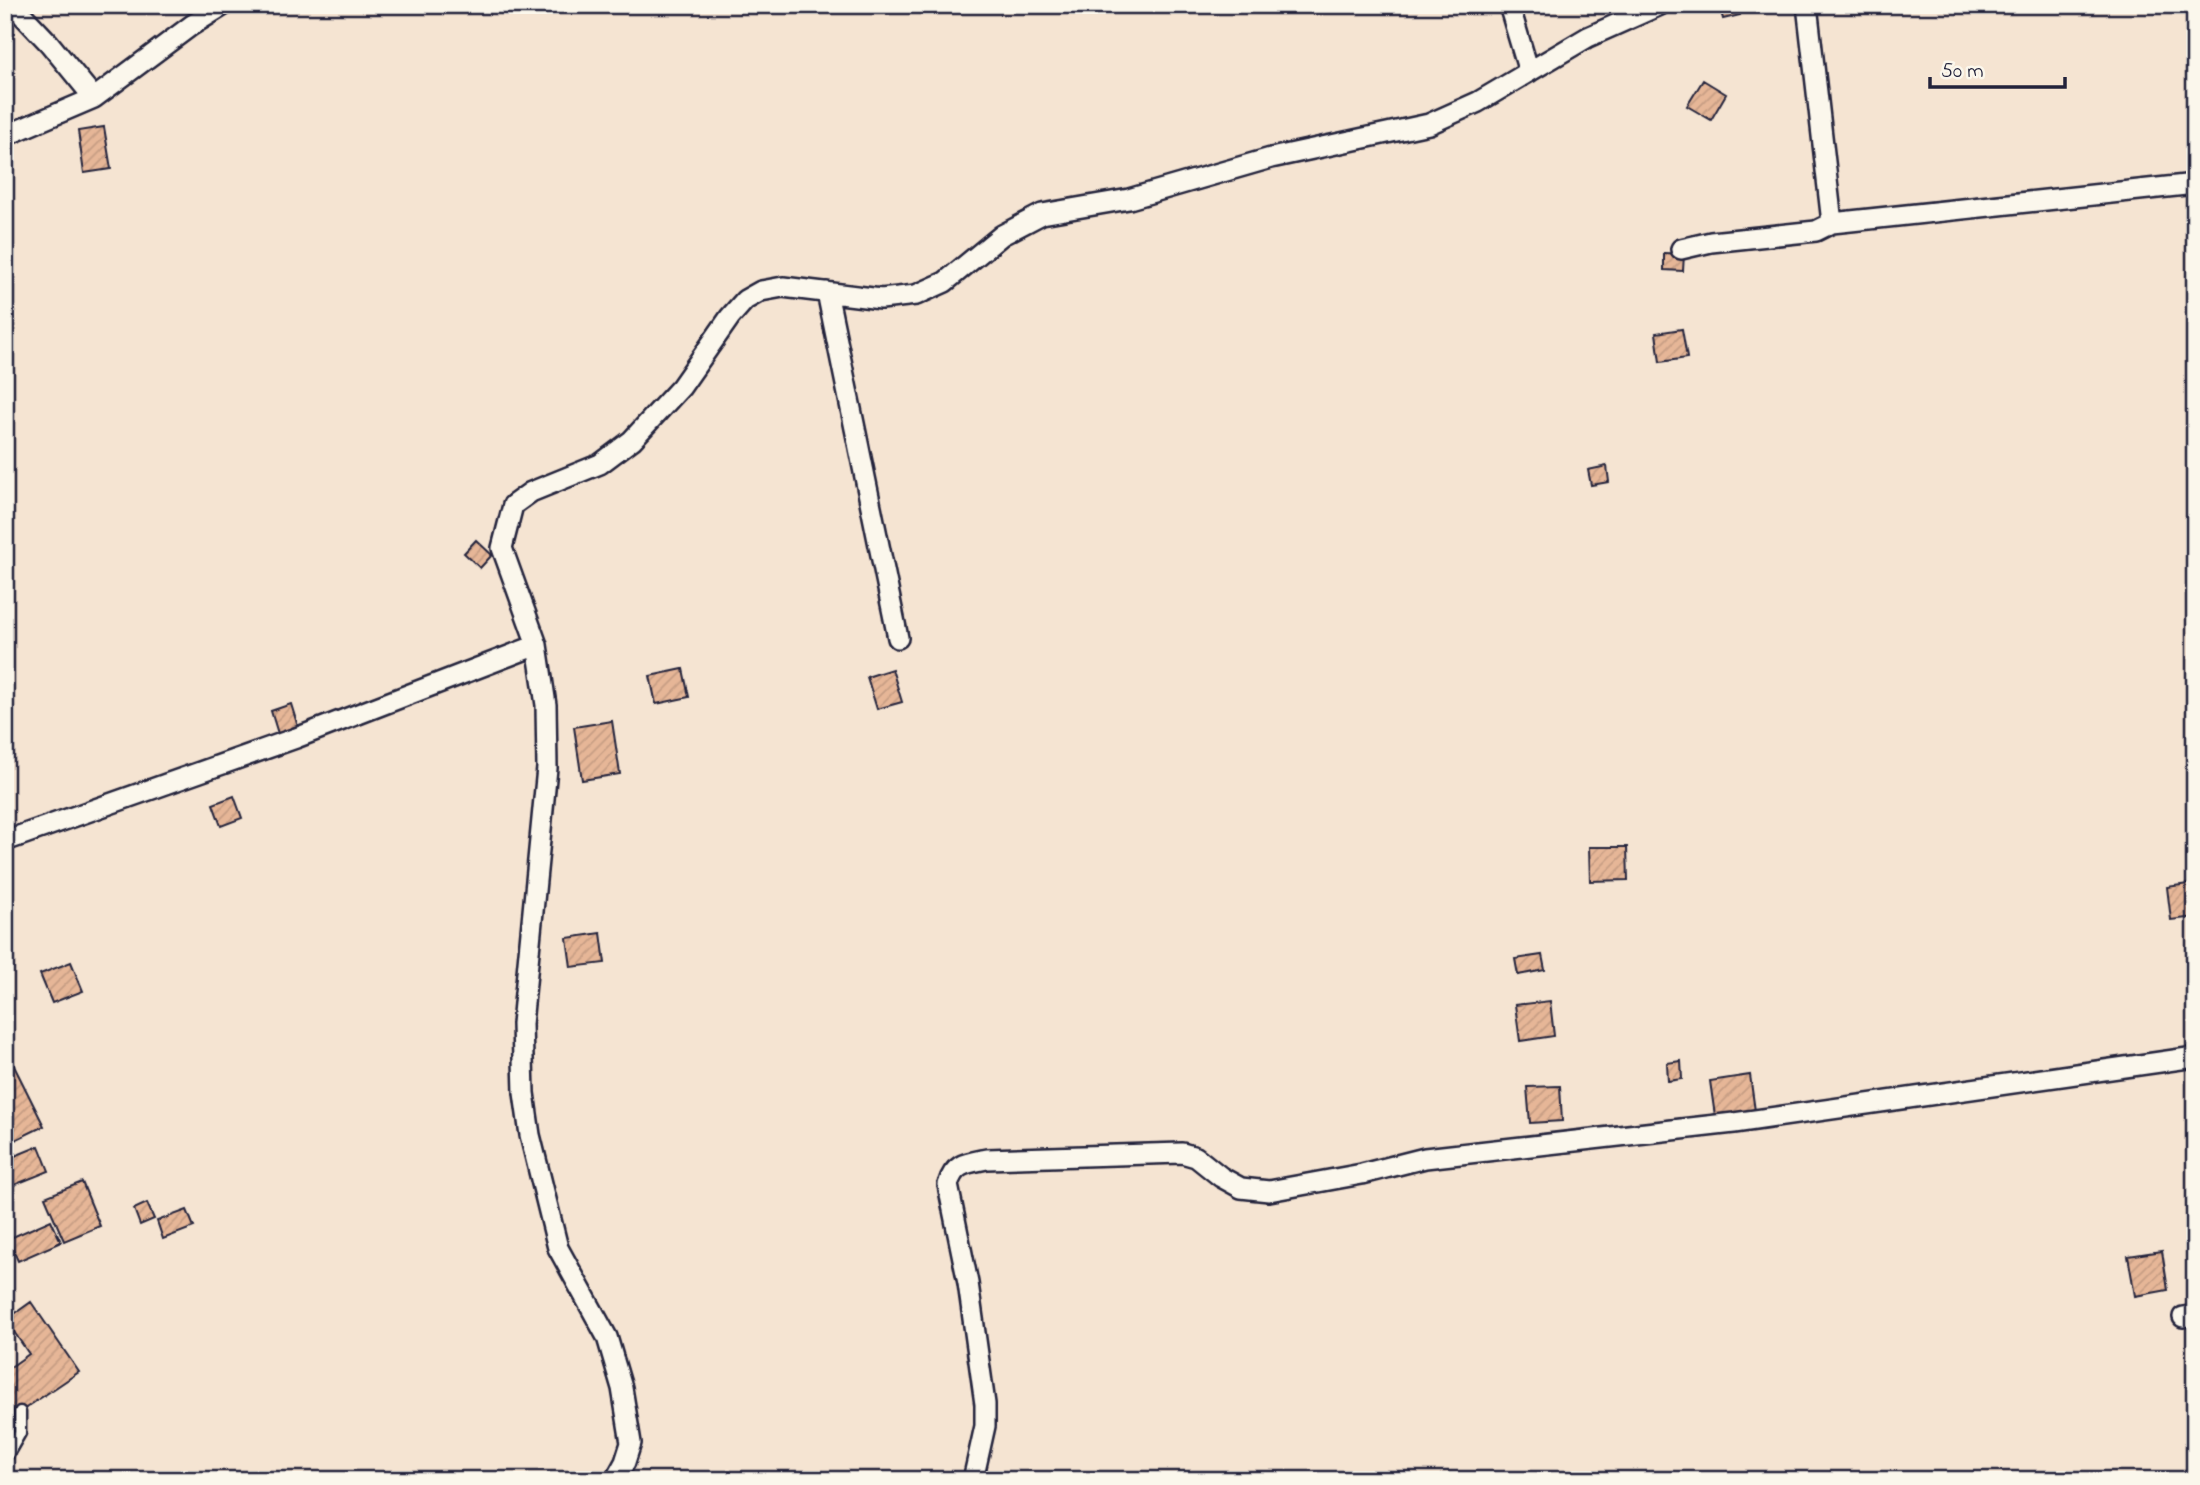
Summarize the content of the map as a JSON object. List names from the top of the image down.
{
  "scale_bar": "50 m"
}
